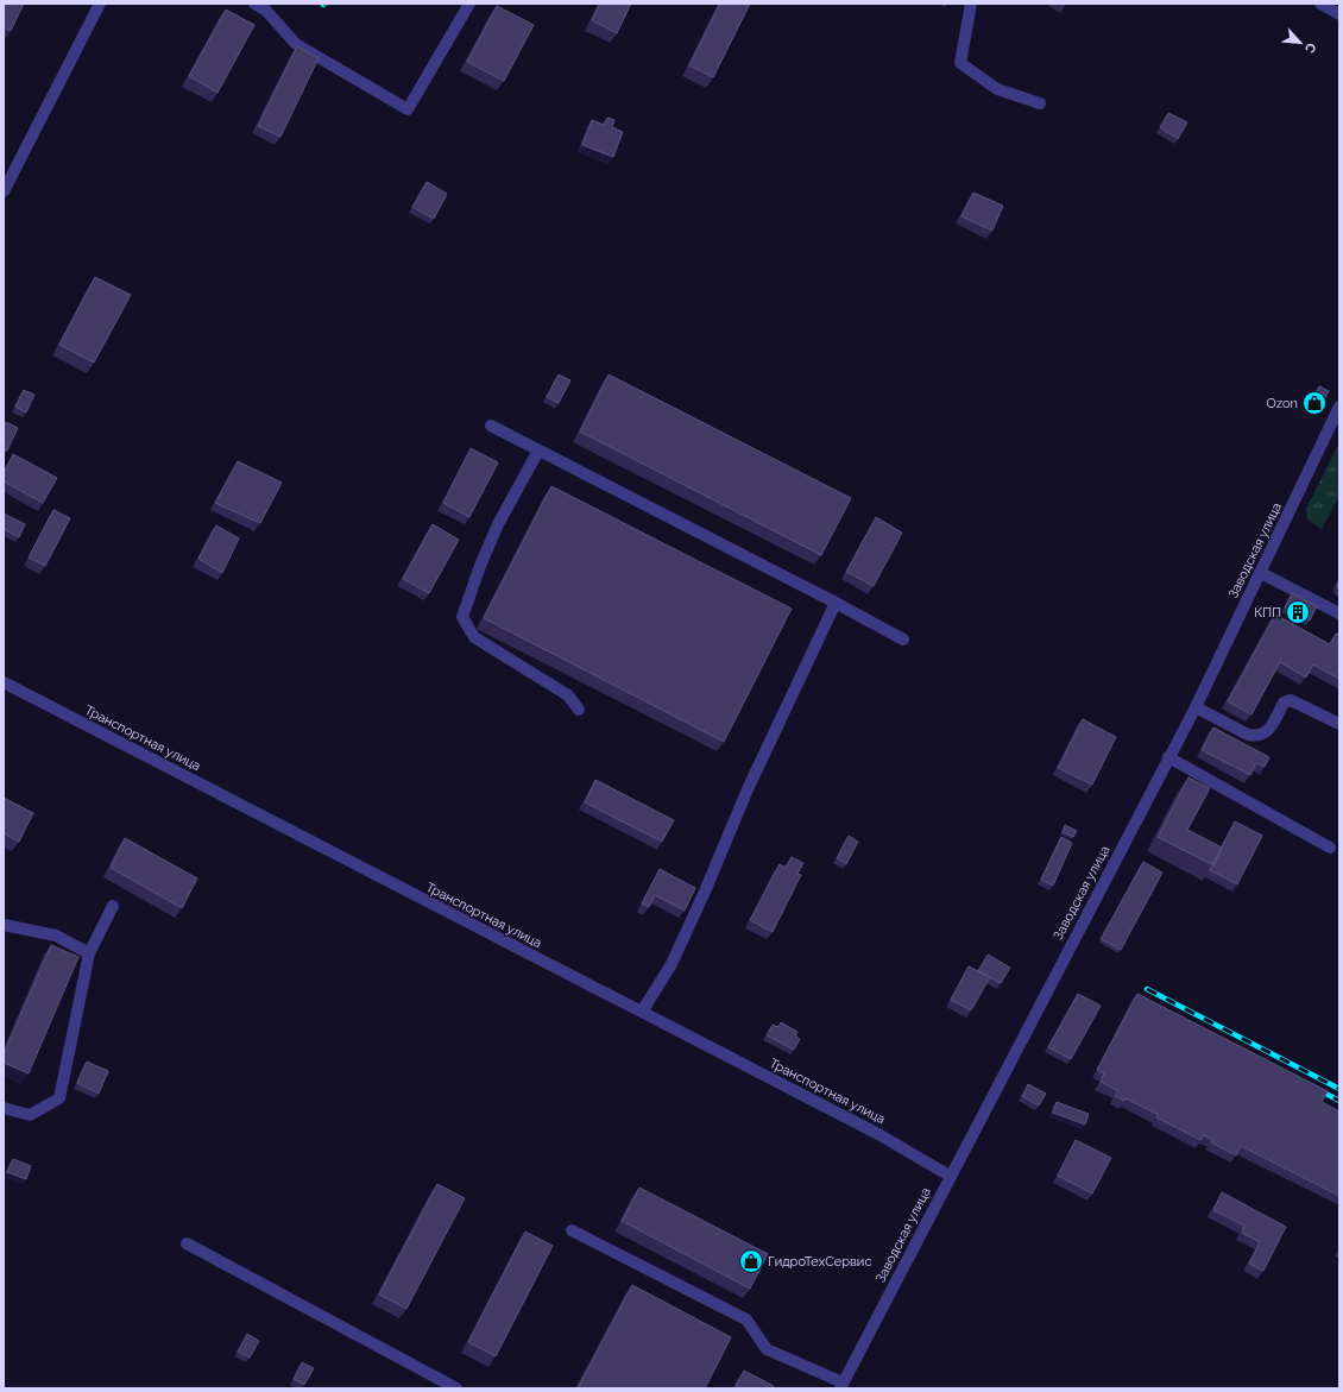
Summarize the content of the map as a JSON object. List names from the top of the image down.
{
  "streets": {
    "street": ["Заводская улица", "Транспортная улица"]
  },
  "crossings": [
    ["Заводская улица", "Транспортная улица"]
  ],
  "places": {
    "shop": ["Ozon", "ГидроТехСервис"],
    "building": ["КПП"]
  },
  "north": "bottom right"
}
